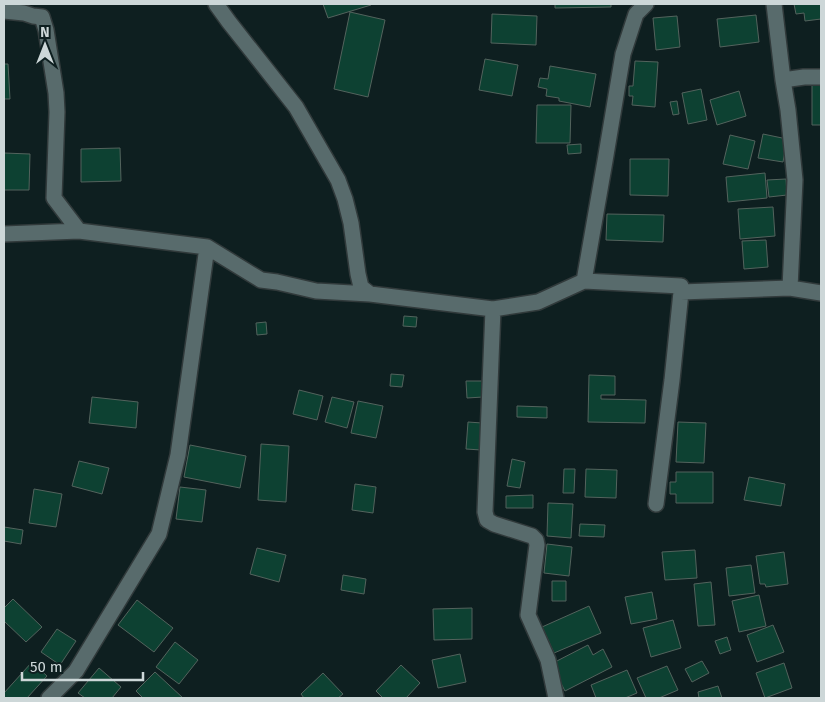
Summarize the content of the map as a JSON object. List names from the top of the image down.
{
  "scale_bar": "50 m",
  "north": "top"
}
